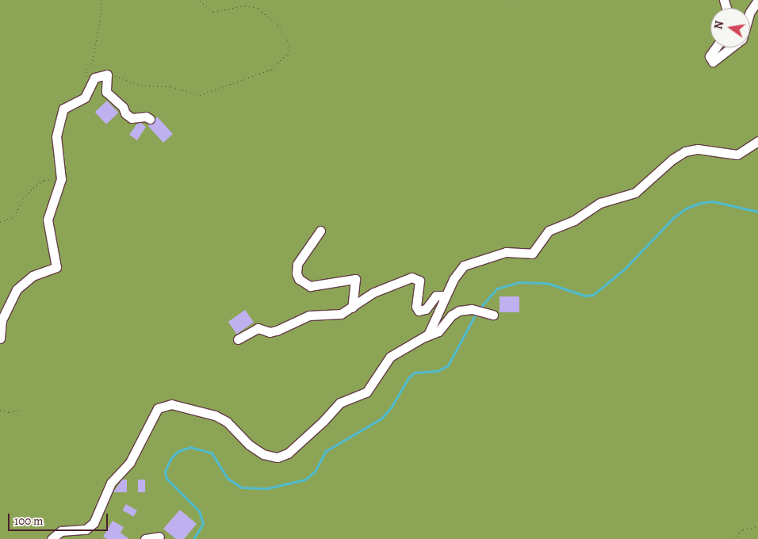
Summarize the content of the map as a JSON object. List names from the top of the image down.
{
  "scale_bar": "100 m",
  "north": "left"
}
